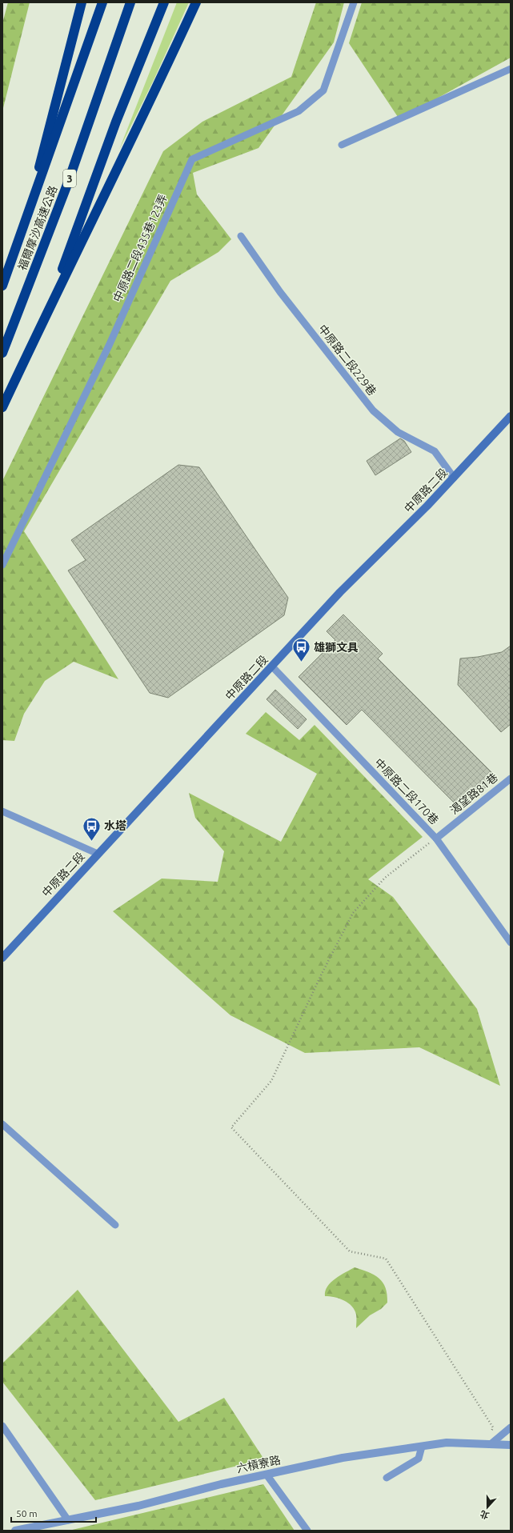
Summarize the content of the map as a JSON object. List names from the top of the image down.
{
  "streets": {
    "highway": ["3", "福爾摩沙高速公路"],
    "street": ["中原路二段", "六槓寮路"],
    "lane": [
      "中原路二段435巷123弄",
      "中原路二段229巷",
      "中原路二段170巷",
      "渴望路81巷"
    ]
  },
  "crossings": [
    ["中原路二段229巷", "中原路二段"],
    ["中原路二段", "中原路二段170巷"],
    ["中原路二段170巷", "渴望路81巷"]
  ],
  "places": {
    "bus stop": ["雄獅文具", "水塔"]
  },
  "scale_bar": "50 m",
  "north": "bottom"
}
